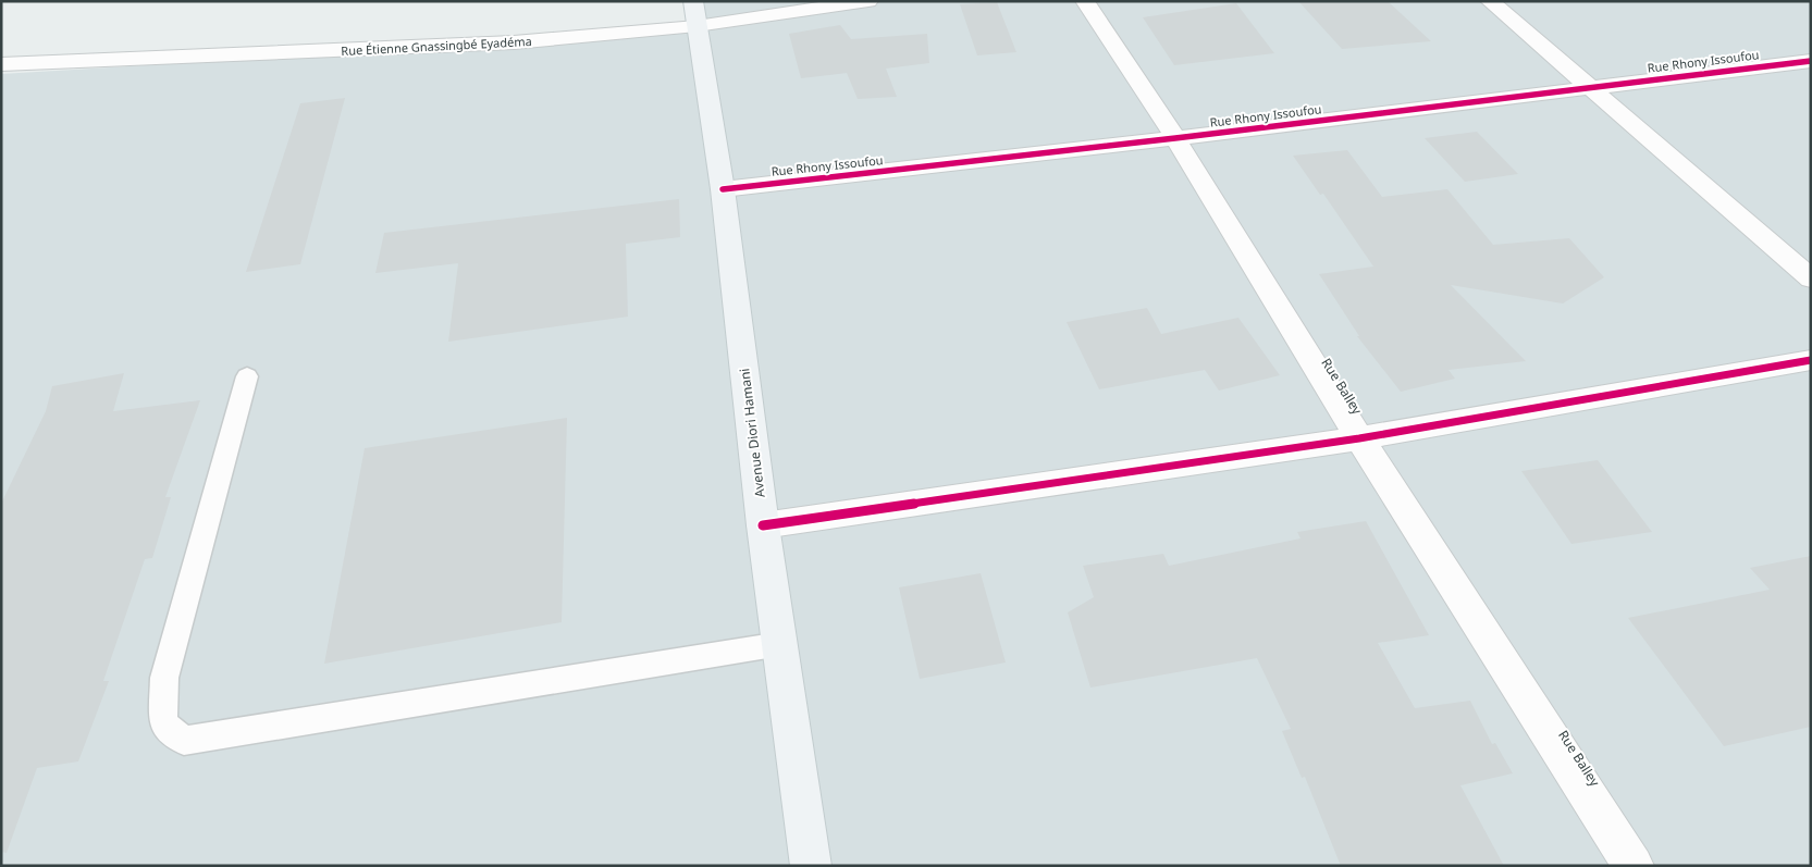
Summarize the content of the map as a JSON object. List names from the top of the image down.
{
  "streets": {
    "main road": ["Avenue Diori Hamani"],
    "street": ["Rue Étienne Gnassingbé Eyadéma", "Rue Rhony Issoufou", "Rue Balley"]
  },
  "crossings": [
    ["Rue Étienne Gnassingbé Eyadéma", "Avenue Diori Hamani"],
    ["Rue Rhony Issoufou", "Rue Balley"],
    ["Rue Rhony Issoufou", "Avenue Diori Hamani"]
  ]
}
